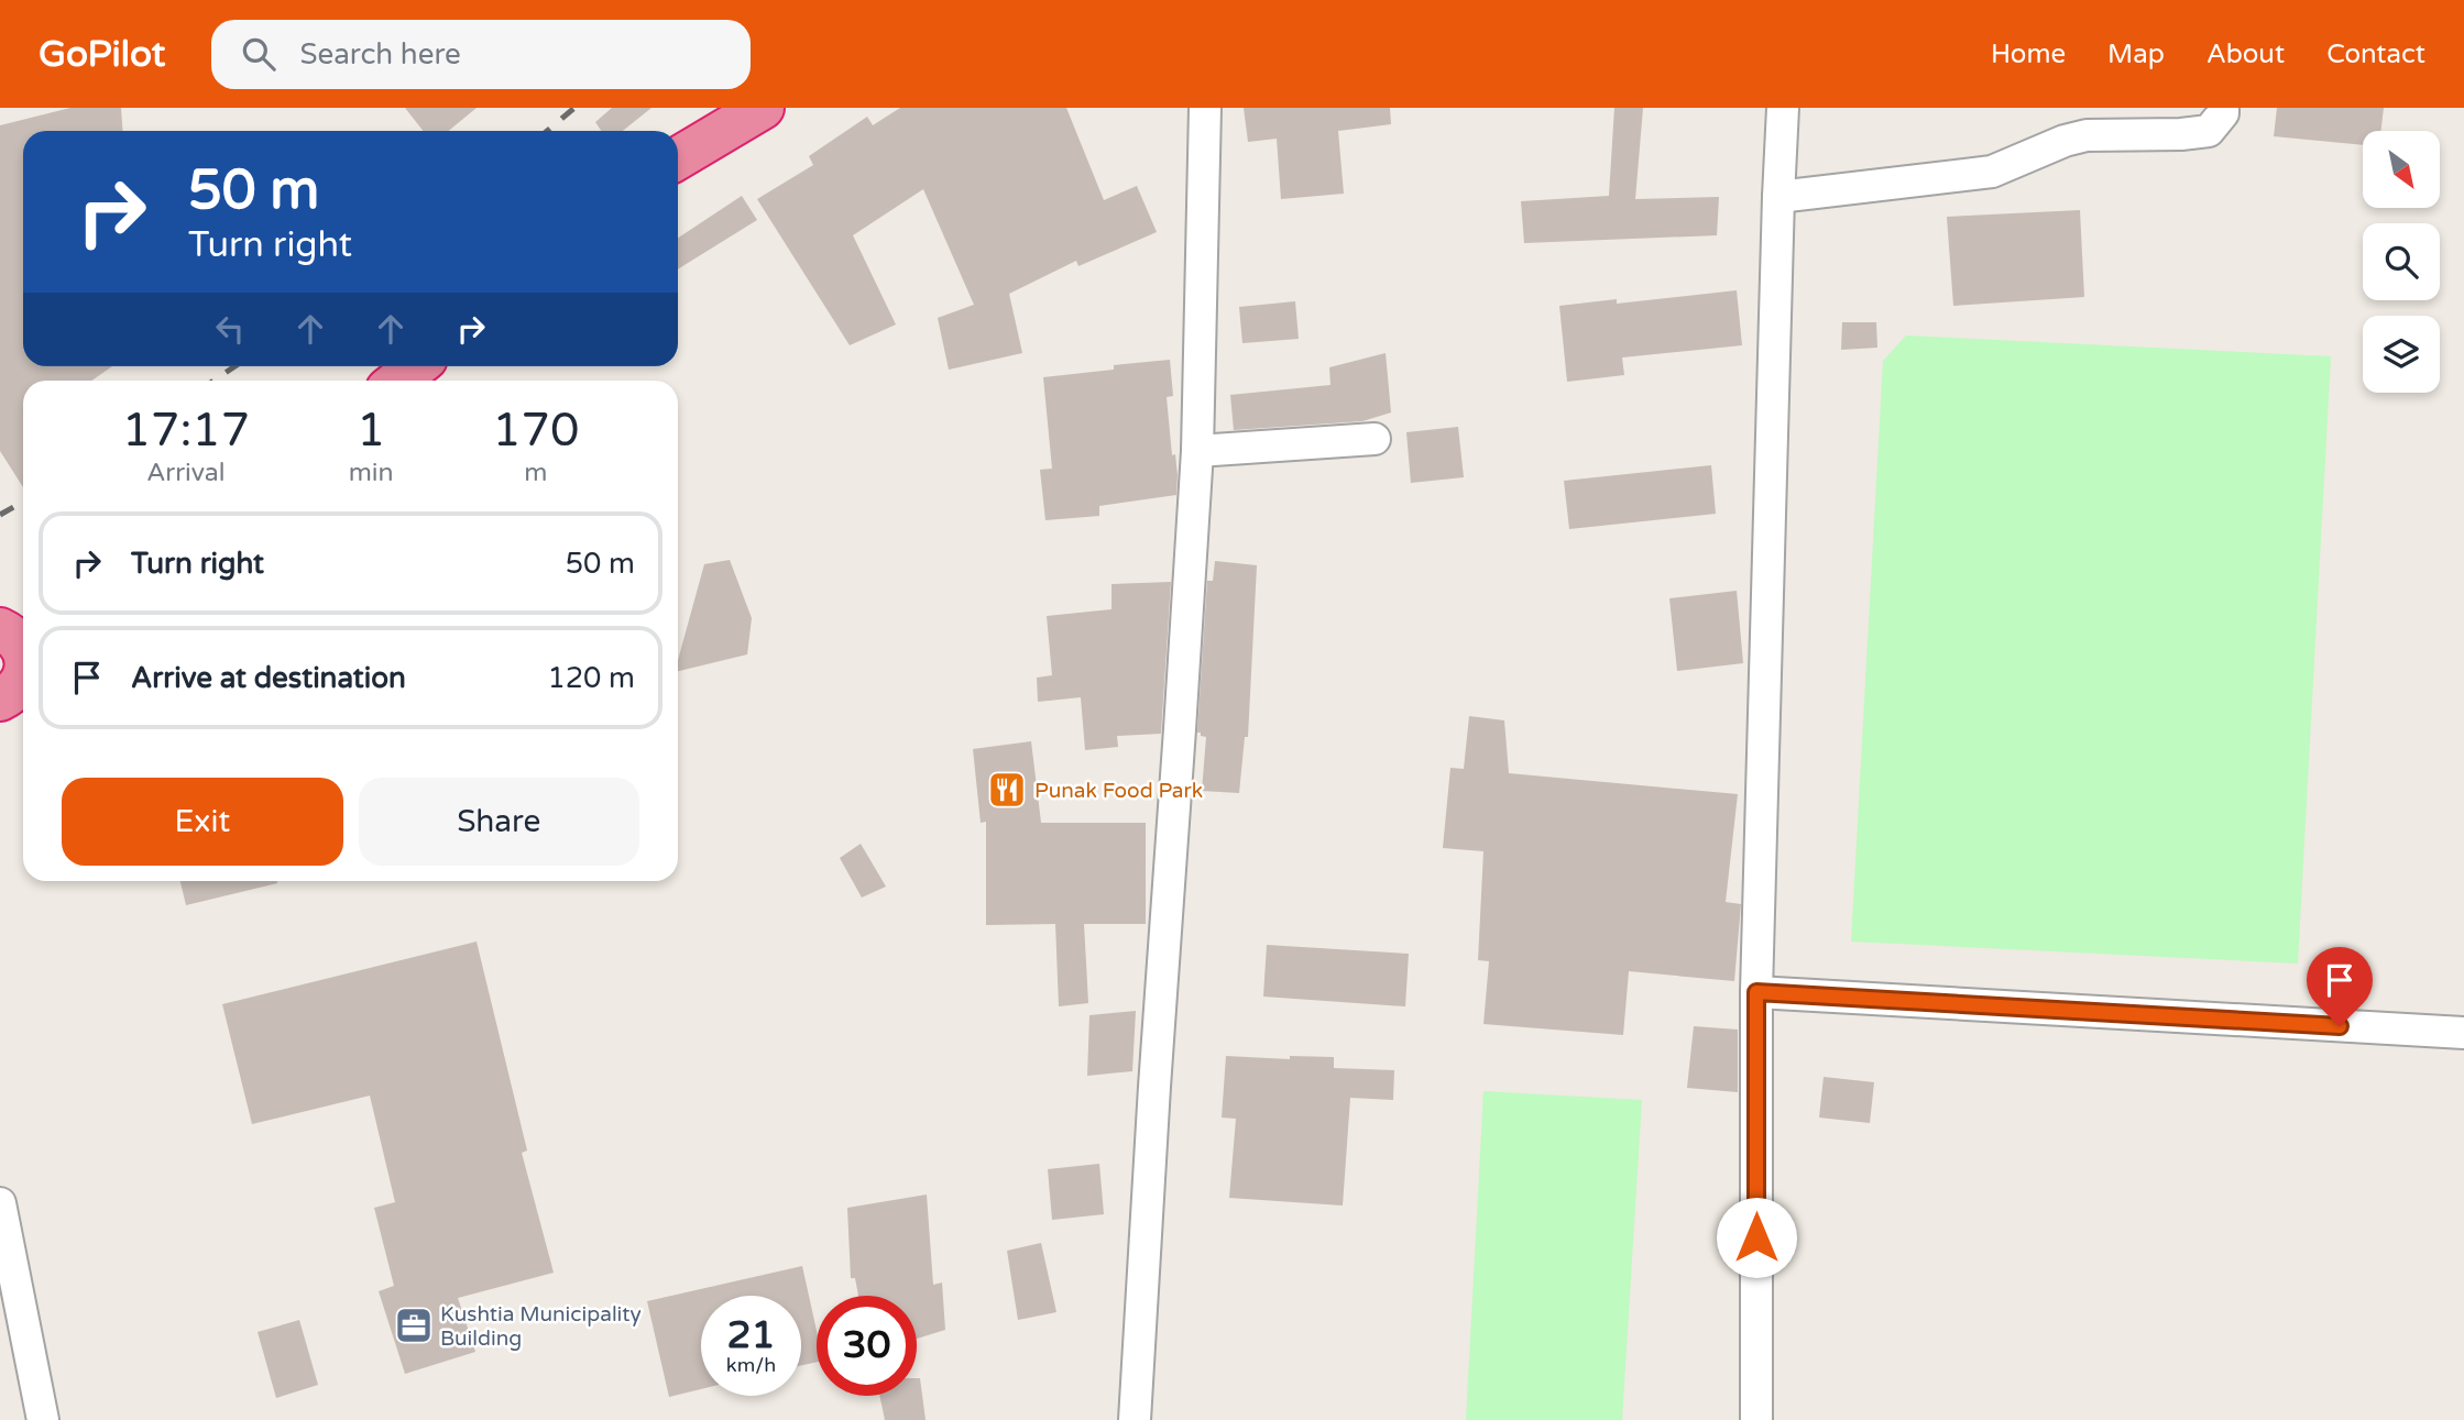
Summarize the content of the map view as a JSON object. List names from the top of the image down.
{
  "places": {
    "restaurant": ["Punak Food Park"],
    "office": ["Kushtia Municipality Building"]
  },
  "north": "bottom right",
  "page": {
    "header": "GoPilot",
    "search": "Search here",
    "nav": [
      "Home",
      "Map",
      "About",
      "Contact"
    ],
    "turn": ["50 m", "Turn right"],
    "eta": [
      "17:17",
      "Arrival",
      "1",
      "min",
      "170",
      "m"
    ],
    "list": [
      {
        "name": "Turn right",
        "value": "50 m"
      },
      {
        "name": "Arrive at destination",
        "value": "120 m"
      }
    ],
    "buttons": ["Exit", "Share"],
    "speed": "21 km/h",
    "limit": "30"
  }
}
